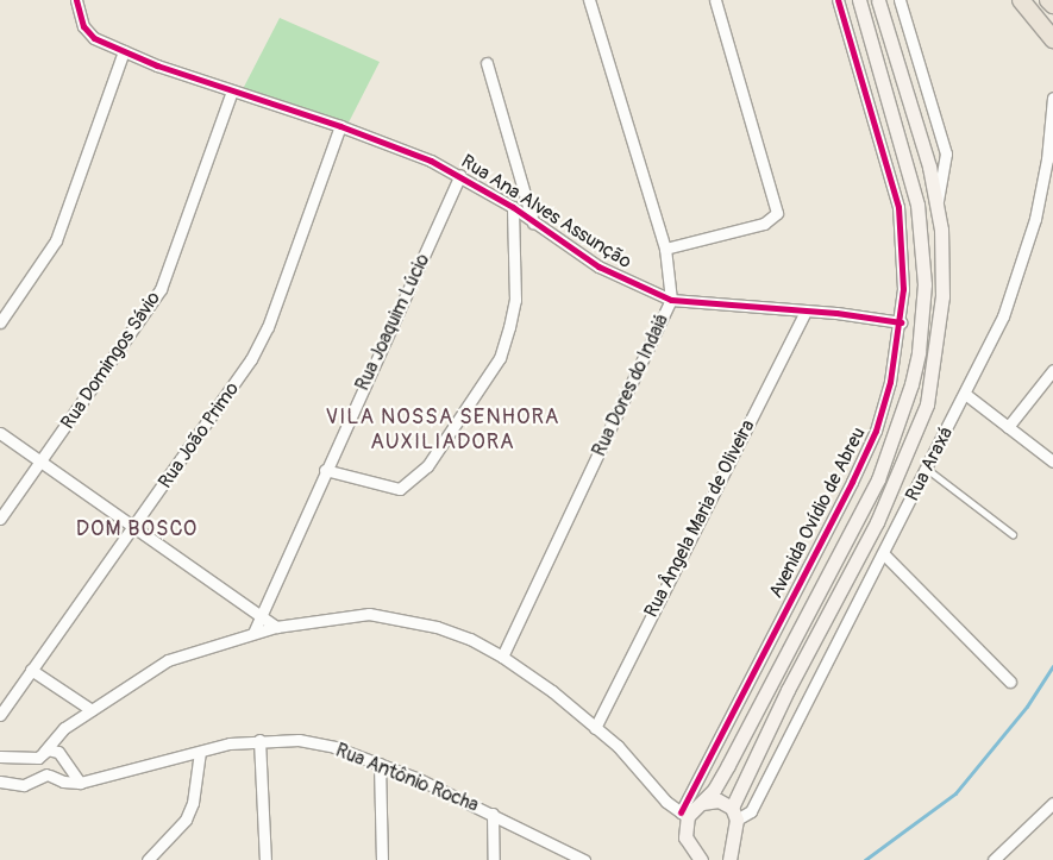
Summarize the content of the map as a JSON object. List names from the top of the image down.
{
  "streets": {
    "main road": ["Avenida Ovídio de Abreu"],
    "street": [
      "Rua Ana Alves Assunção",
      "Rua Joaquim Lúcio",
      "Rua Domingos Sávio",
      "Rua Dores do Indaiá",
      "Rua João Primo",
      "Rua Araxá",
      "Rua Ângela Maria de Oliveira",
      "Rua Antônio Rocha"
    ]
  },
  "crossings": [
    ["Rua Ana Alves Assunção", "Rua Joaquim Lúcio"],
    ["Rua Ana Alves Assunção", "Rua Domingos Sávio"],
    ["Rua Ana Alves Assunção", "Rua Dores do Indaiá"],
    ["Rua Ana Alves Assunção", "Rua João Primo"],
    ["Rua Ana Alves Assunção", "Avenida Ovídio de Abreu"],
    ["Rua Ana Alves Assunção", "Rua Ângela Maria de Oliveira"]
  ],
  "districts": ["VILA NOSSA SENHORA AUXILIADORA", "DOM BOSCO"]
}
